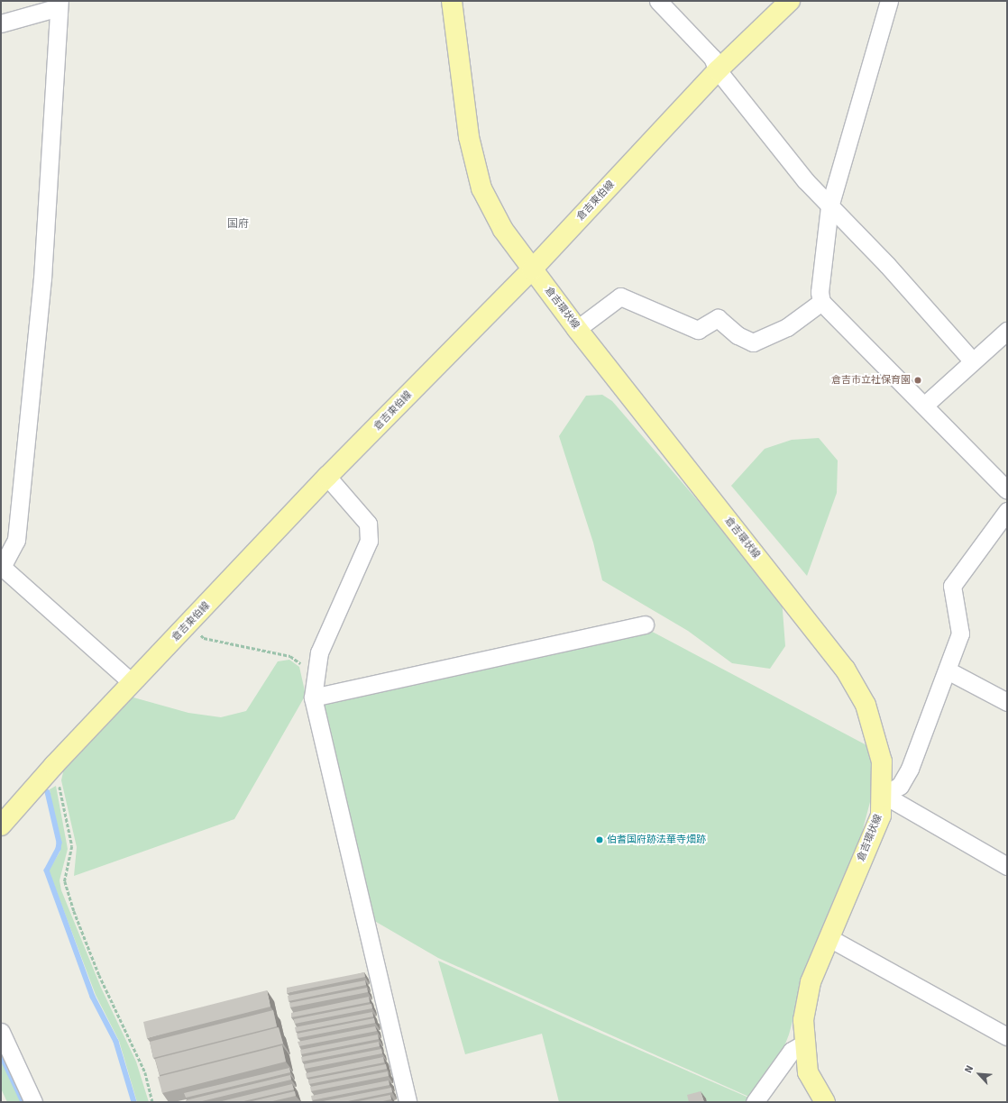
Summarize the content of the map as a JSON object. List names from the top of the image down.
{
  "streets": {
    "main road": ["倉吉東伯線", "倉吉環状線"]
  },
  "crossings": [
    ["倉吉東伯線", "倉吉環状線"]
  ],
  "districts": ["国府"],
  "places": ["倉吉市立社保育園", "伯耆国府跡法華寺畑跡"],
  "north": "top left"
}
